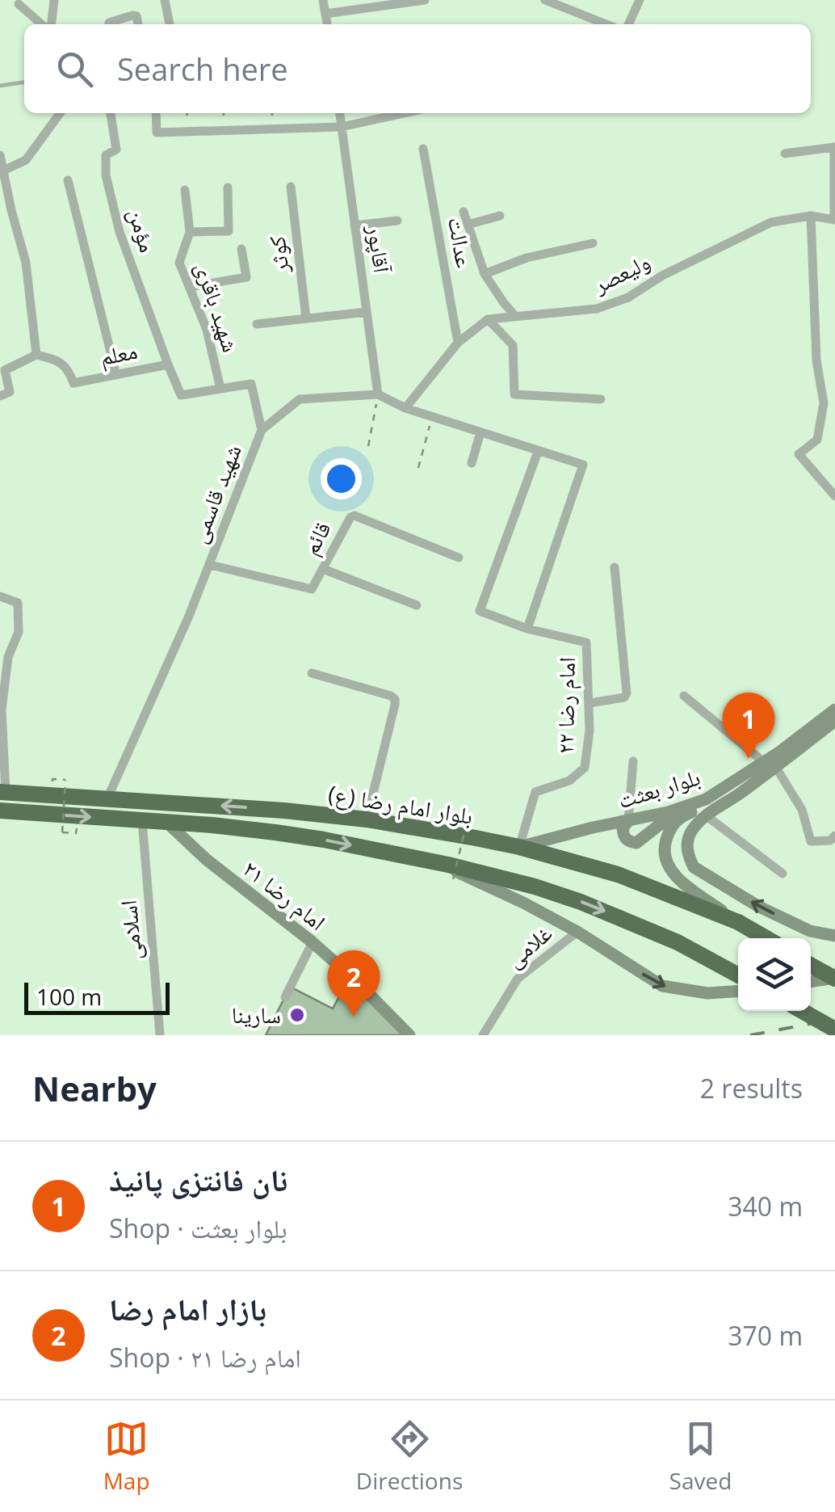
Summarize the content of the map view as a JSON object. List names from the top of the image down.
{
  "streets": {
    "highway": ["بلوار امام رضا (ع)"],
    "street": [
      "مؤمن",
      "عدالت",
      "آقاپور",
      "کوثر",
      "ولیعصر",
      "شهید باقری",
      "معلم",
      "شهید قاسمی",
      "قائم",
      "امام رضا ۲۲",
      "بلوار بعثت",
      "امام رضا ۲۱",
      "اسلامی",
      "غلامی"
    ]
  },
  "crossings": [
    ["مؤمن", "معلم"],
    ["آقاپور", "شهید قاسمی"],
    ["شهید باقری", "معلم"],
    ["معلم", "شهید قاسمی"],
    ["شهید قاسمی", "قائم"],
    ["شهید قاسمی", "بلوار امام رضا (ع)"],
    ["امام رضا ۲۲", "بلوار بعثت"],
    ["امام رضا ۲۲", "بلوار امام رضا (ع)"],
    ["بلوار بعثت", "بلوار امام رضا (ع)"],
    ["بلوار امام رضا (ع)", "امام رضا ۲۱"],
    ["بلوار امام رضا (ع)", "اسلامی"]
  ],
  "places": ["سارینا"],
  "scale_bar": "100 m",
  "page": {
    "search": "Search here",
    "pins": ["1", "2"],
    "scale": "100 m",
    "heading": ["Nearby", "2 results"],
    "list": [
      {
        "mark": "1",
        "name": "نان فانتزی پانیذ",
        "note": "Shop · بلوار بعثت",
        "value": "340 m"
      },
      {
        "mark": "2",
        "name": "بازار امام رضا",
        "note": "Shop · امام رضا ۲۱",
        "value": "370 m"
      }
    ],
    "nav": ["Map", "Directions", "Saved"]
  }
}
